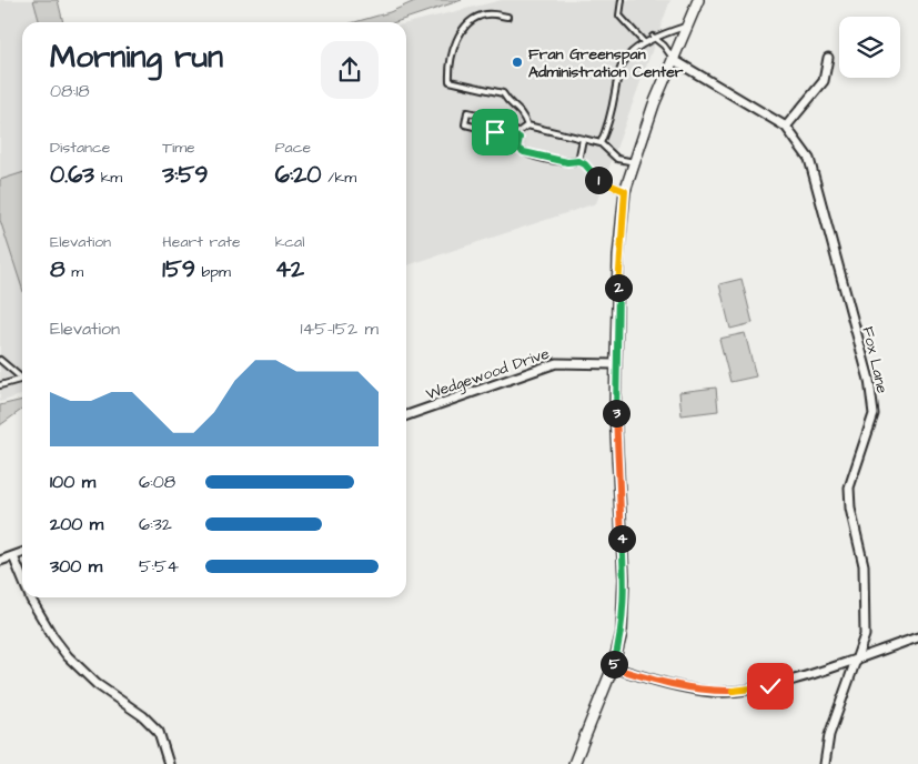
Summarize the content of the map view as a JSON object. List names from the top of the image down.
{
  "streets": {
    "street": ["Fox Lane", "Wedgewood Drive"]
  },
  "places": ["Fran Greenspan Administration Center"],
  "page": {
    "heading": ["Morning run", "08:18"],
    "stats": [
      ["Distance", "0.63 km"],
      ["Time", "3:59"],
      ["Pace", "6:20 /km"],
      ["Elevation", "8 m"],
      ["Heart rate", "159 bpm"],
      ["kcal", "42"]
    ],
    "pins": [
      "1",
      "2",
      "3",
      "4",
      "5"
    ],
    "chart": ["Elevation", "145–152 m"],
    "list": [
      {
        "name": "100 m",
        "note": "6:08"
      },
      {
        "name": "200 m",
        "note": "6:32"
      },
      {
        "name": "300 m",
        "note": "5:54"
      }
    ]
  }
}
